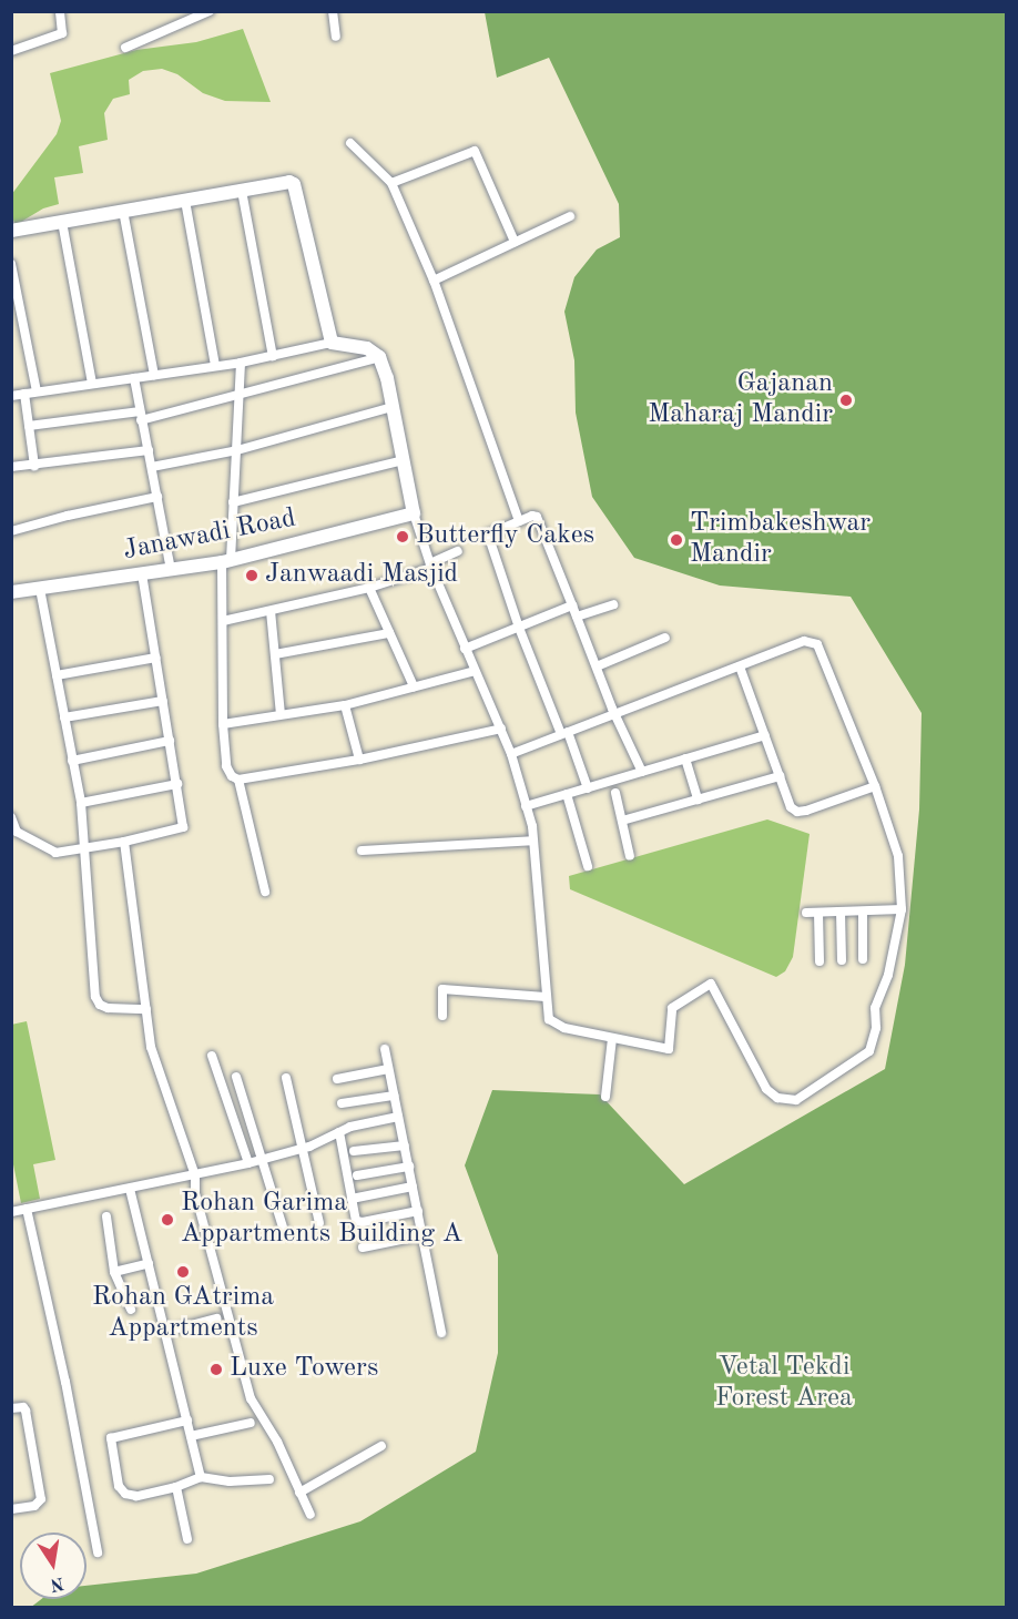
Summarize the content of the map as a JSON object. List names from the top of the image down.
{
  "streets": {
    "street": ["Janawadi Road"]
  },
  "parks": ["Vetal Tekdi Forest Area"],
  "places": [
    "Gajanan Maharaj Mandir",
    "Butterfly Cakes",
    "Trimbakeshwar Mandir",
    "Janwaadi Masjid",
    "Rohan Garima Appartments Building A",
    "Rohan GAtrima Appartments",
    "Luxe Towers"
  ],
  "north": "bottom"
}
